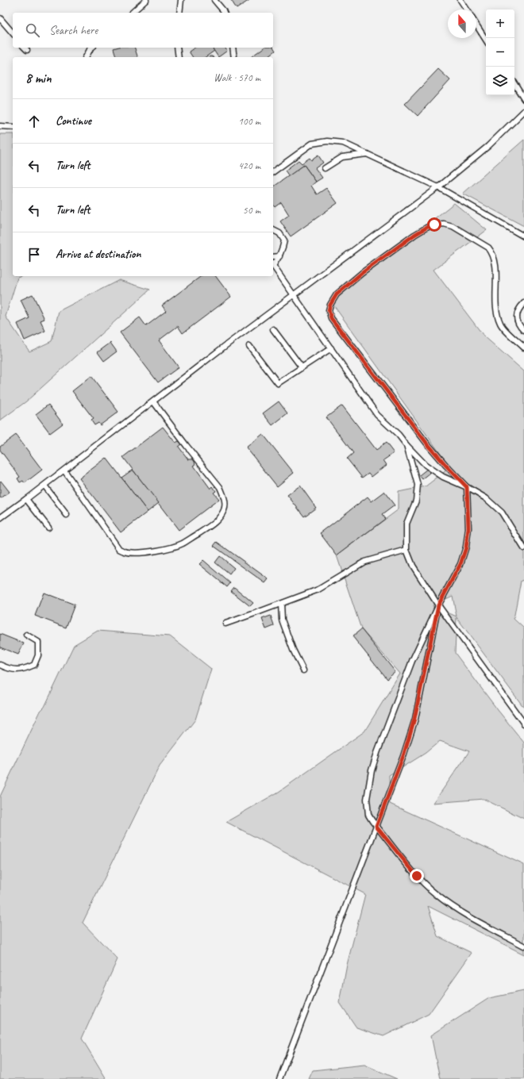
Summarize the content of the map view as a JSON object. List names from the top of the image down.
{
  "north": "top",
  "page": {
    "map_buttons": ["+", "−"],
    "search": "Search here",
    "heading": ["8 min", "Walk · 570 m"],
    "list": [
      ["Continue", "100 m"],
      ["Turn left", "420 m"],
      ["Turn left", "50 m"],
      "Arrive at destination"
    ]
  }
}
